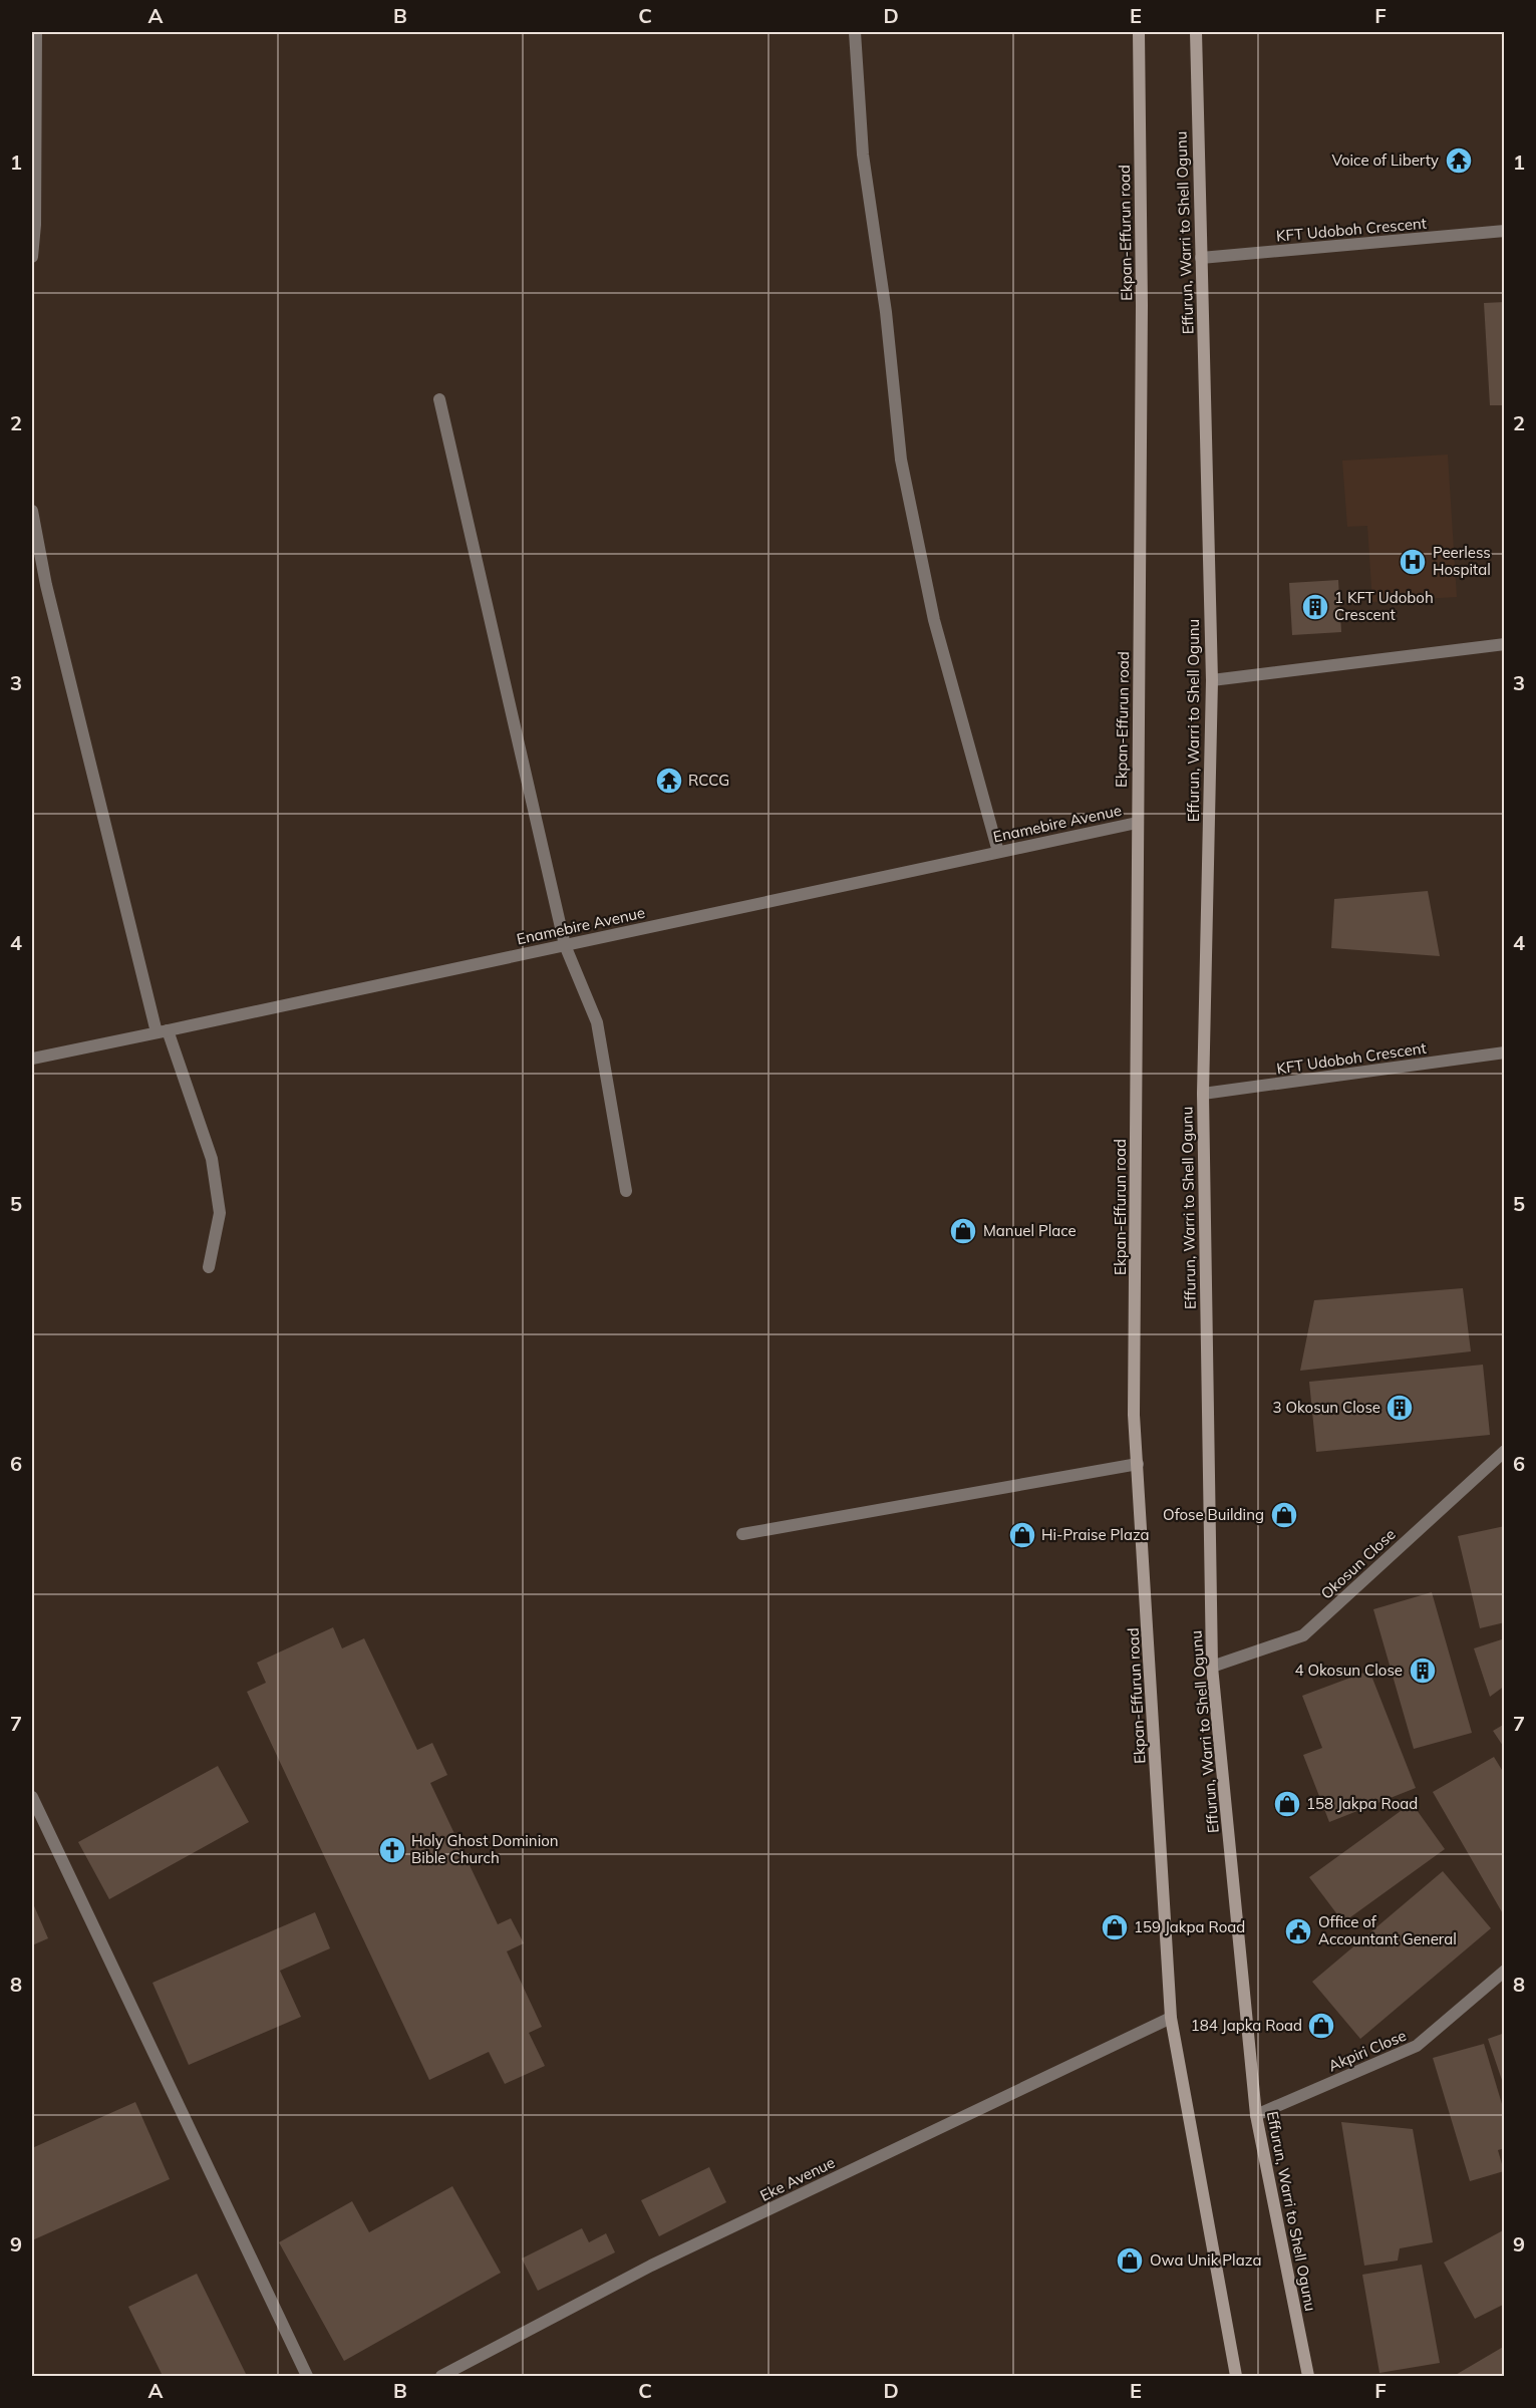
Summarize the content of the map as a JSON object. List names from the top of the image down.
{
  "streets": {
    "main road": ["Ekpan-Effurun road", "Effurun, Warri to Shell Ogunu"],
    "street": [
      "KFT Udoboh Crescent",
      "Enamebire Avenue",
      "Okosun Close",
      "Akpiri Close",
      "Eke Avenue"
    ]
  },
  "crossings": [
    ["KFT Udoboh Crescent", "Effurun, Warri to Shell Ogunu"],
    ["Ekpan-Effurun road", "Enamebire Avenue"],
    ["Ekpan-Effurun road", "Eke Avenue"],
    ["Effurun, Warri to Shell Ogunu", "Okosun Close"],
    ["Effurun, Warri to Shell Ogunu", "Akpiri Close"]
  ],
  "places": {
    "temple": ["Voice of Liberty", "RCCG"],
    "hospital": ["Peerless Hospital"],
    "building": ["1 KFT Udoboh Crescent", "3 Okosun Close", "4 Okosun Close"],
    "shop": [
      "Manuel Place",
      "Ofose Building",
      "Hi-Praise Plaza",
      "158 Jakpa Road",
      "159 Jakpa Road",
      "184 Japka Road",
      "Owa Unik Plaza"
    ],
    "church": ["Holy Ghost Dominion Bible Church"],
    "public building": ["Office of Accountant General"]
  },
  "grid": {
    "columns": [
      "A",
      "B",
      "C",
      "D",
      "E",
      "F"
    ],
    "rows": [
      "1",
      "2",
      "3",
      "4",
      "5",
      "6",
      "7",
      "8",
      "9"
    ]
  }
}
